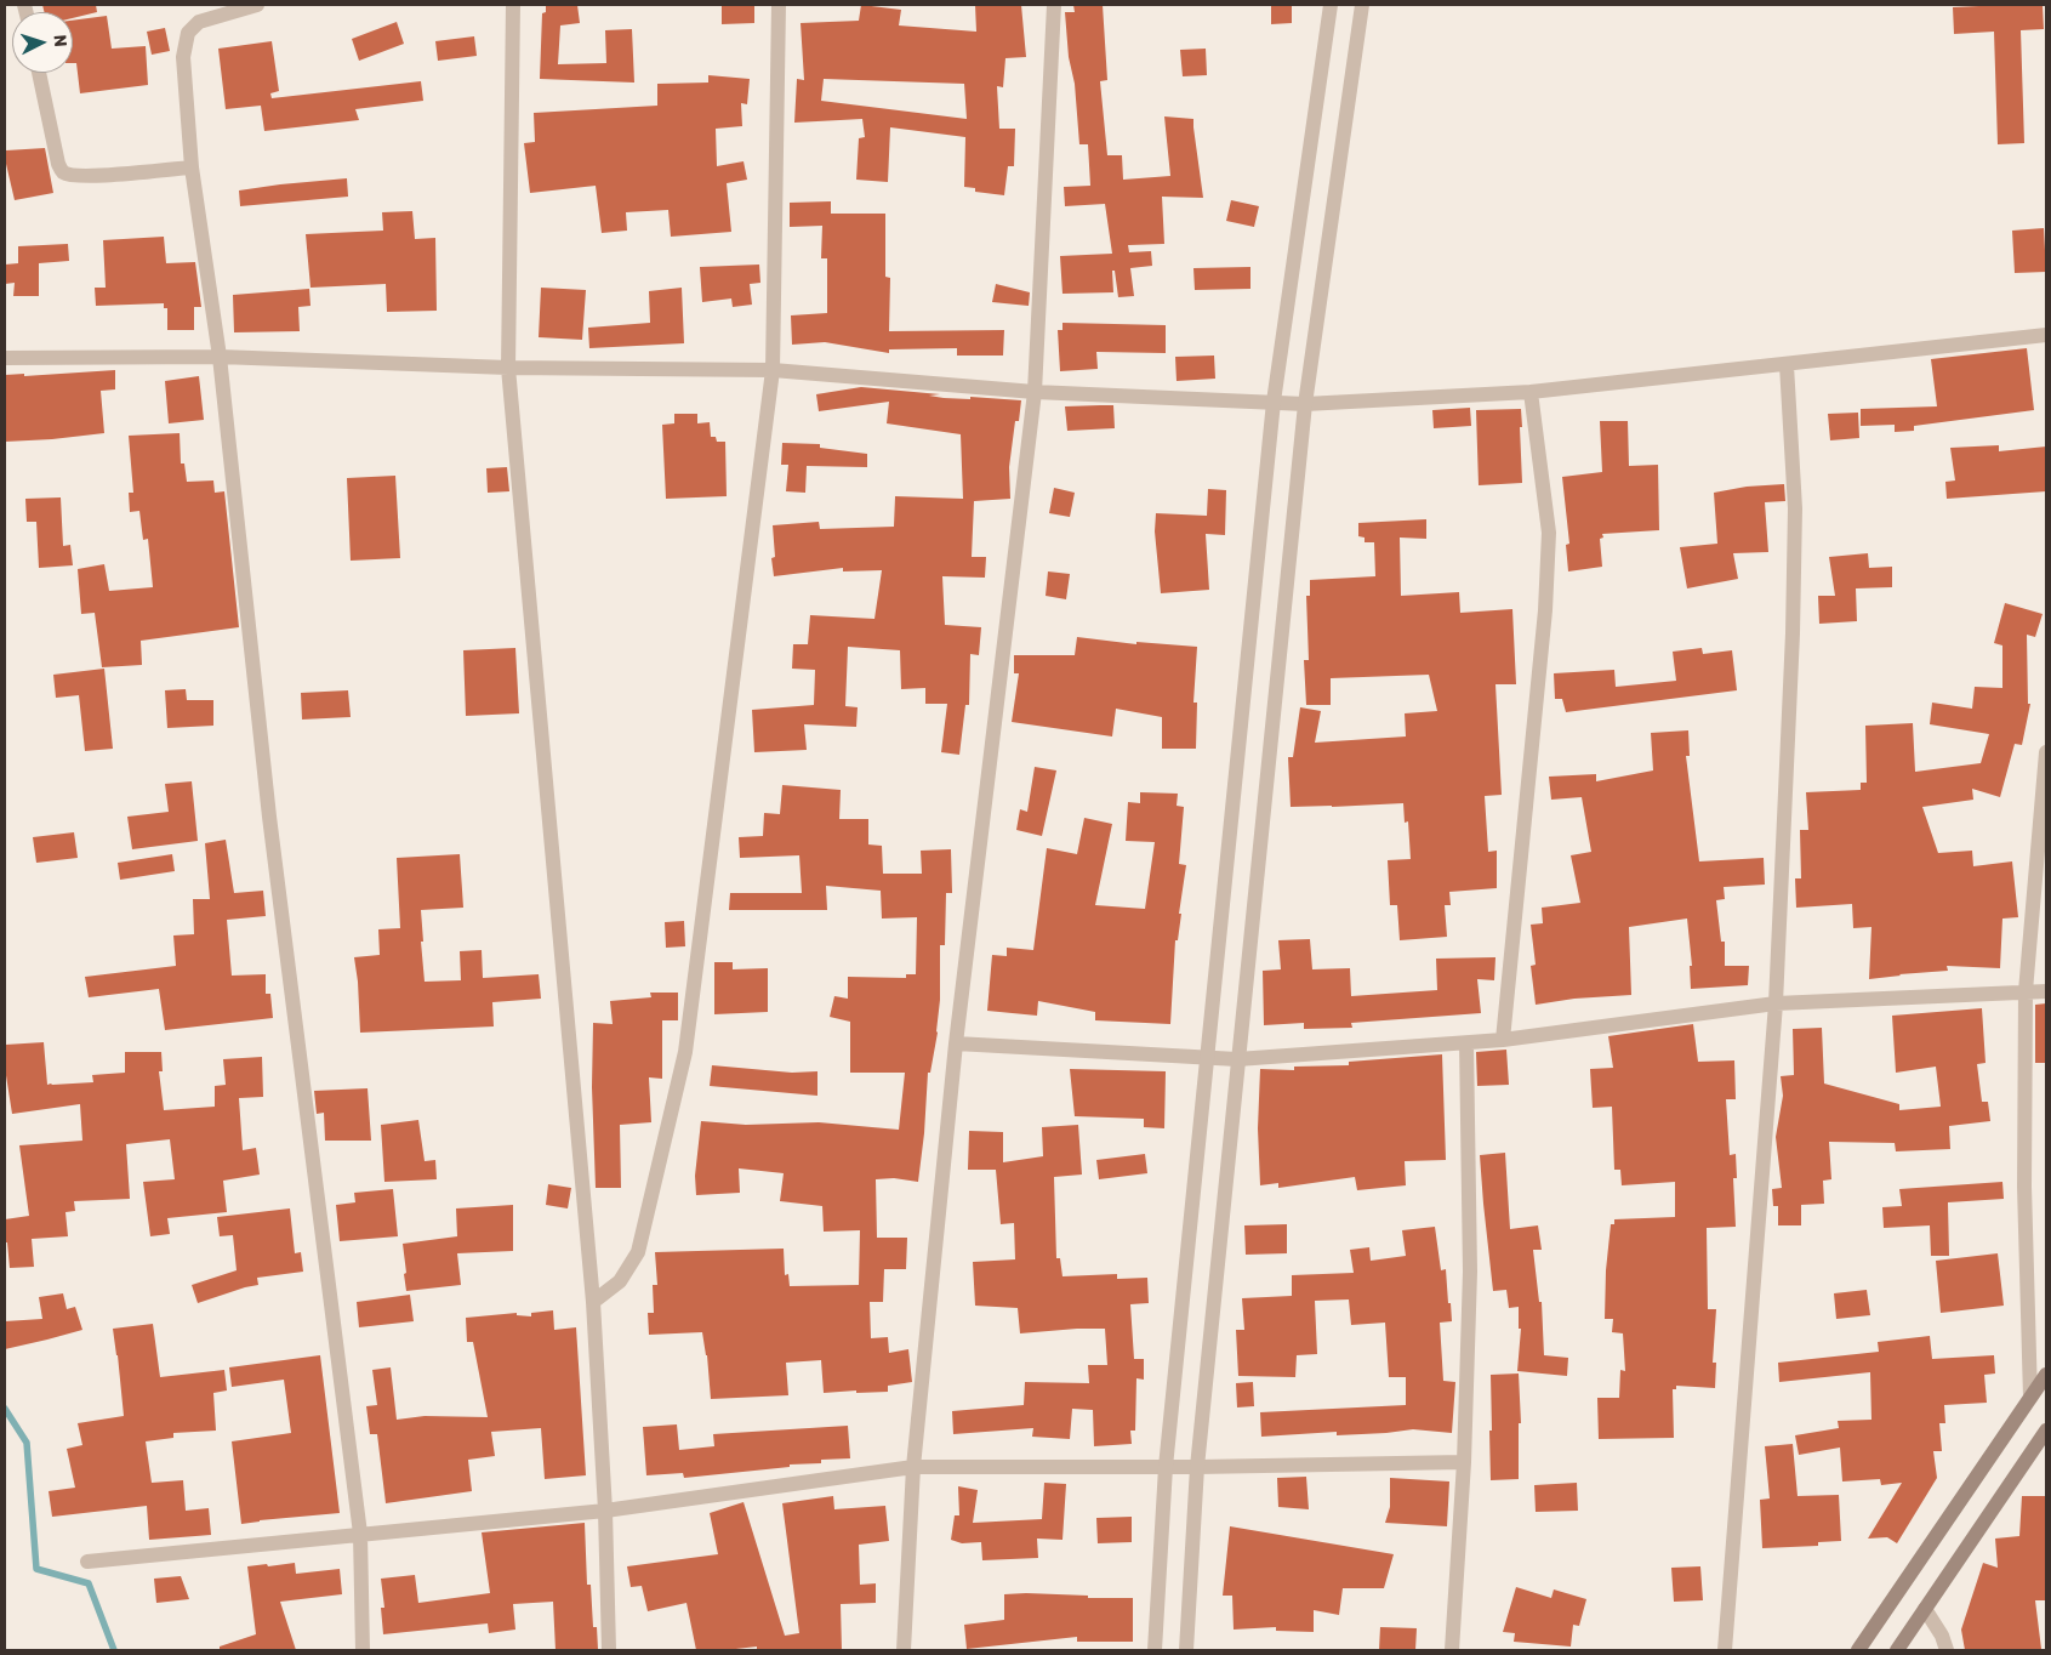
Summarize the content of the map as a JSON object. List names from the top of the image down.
{
  "north": "right"
}
